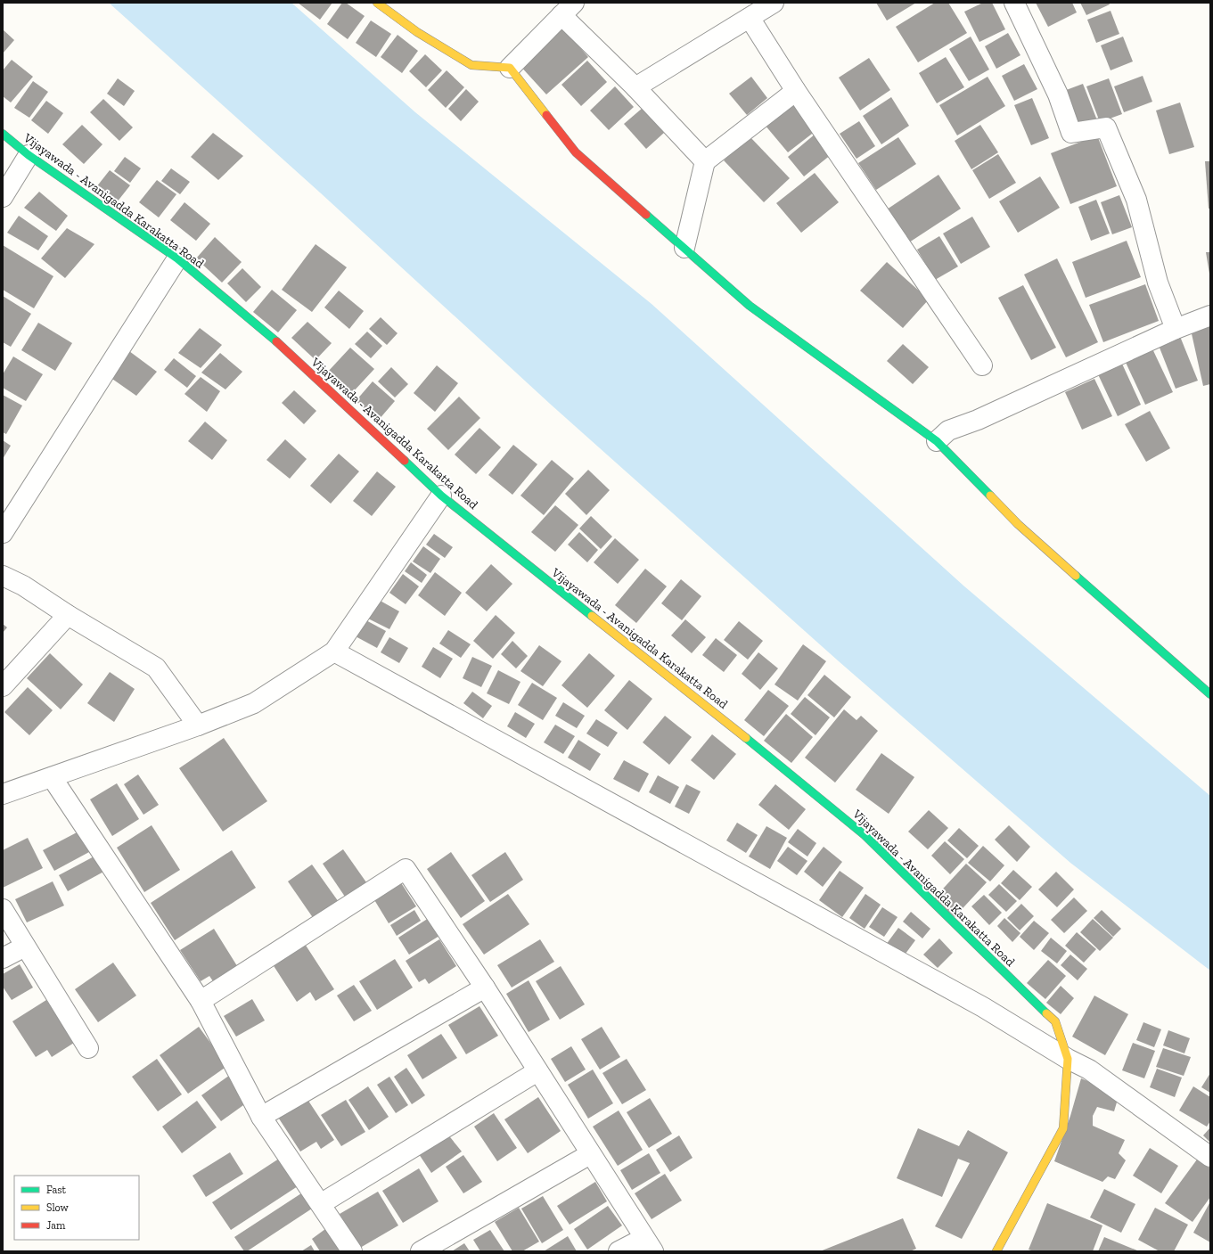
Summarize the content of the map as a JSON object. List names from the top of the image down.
{
  "streets": {
    "main road": ["Vijayawada - Avanigadda Karakatta Road"]
  },
  "legend": ["Fast", "Slow", "Jam"]
}
